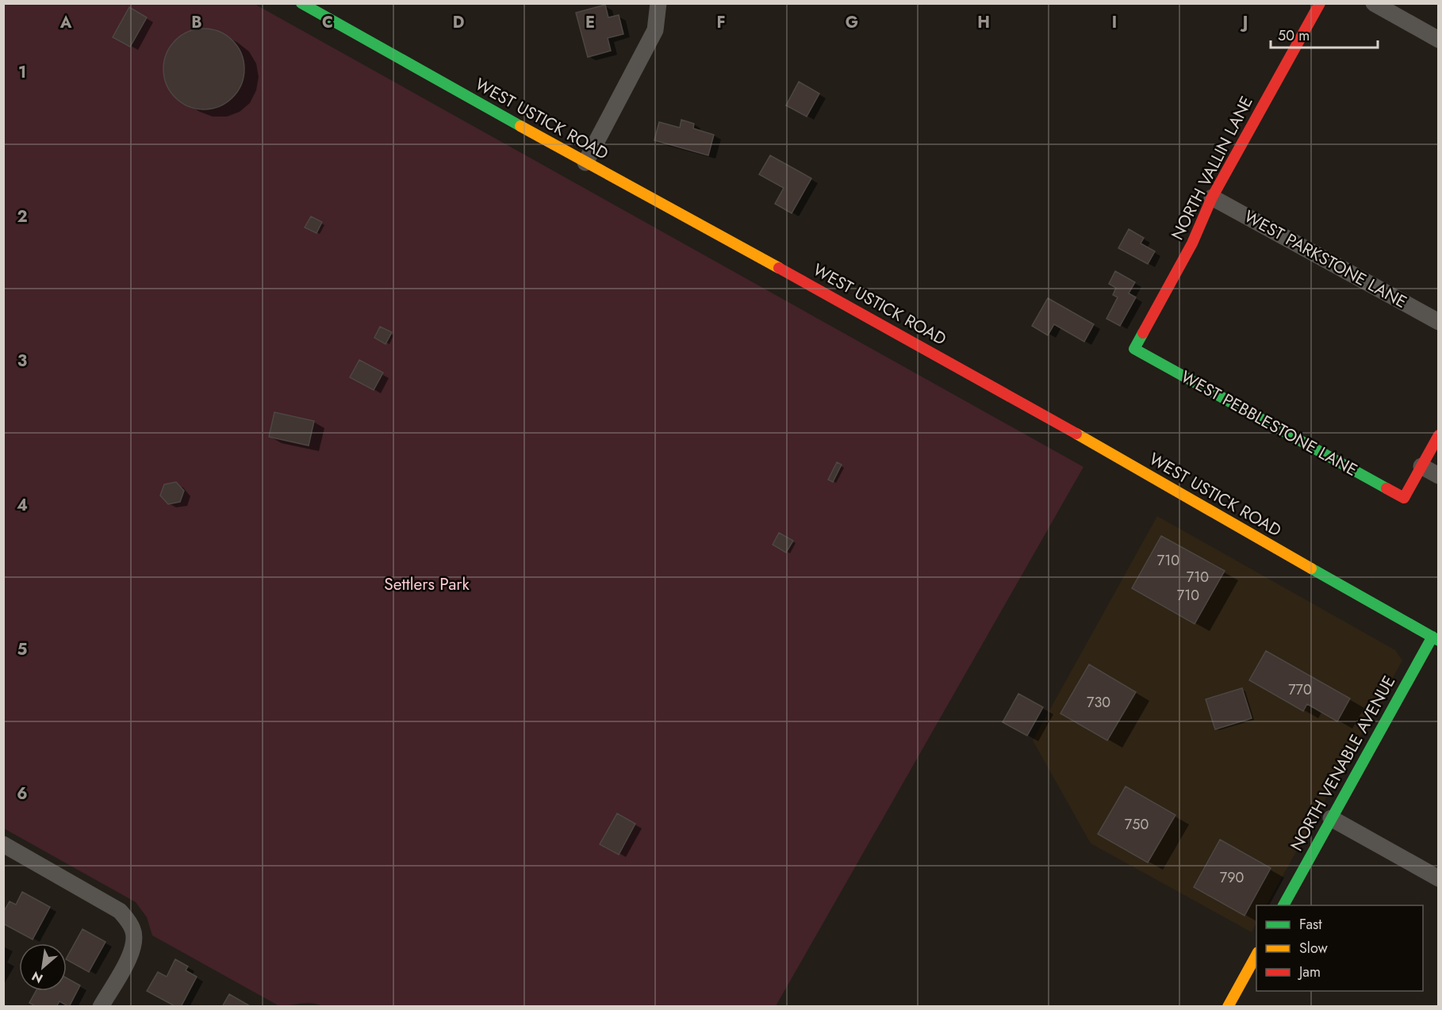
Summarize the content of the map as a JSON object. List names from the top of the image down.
{
  "streets": {
    "main road": [
      "WEST USTICK ROAD",
      "NORTH VALLIN LANE",
      "WEST PEBBLESTONE LANE",
      "NORTH VENABLE AVENUE"
    ],
    "street": ["WEST PARKSTONE LANE"]
  },
  "crossings": [
    ["WEST USTICK ROAD", "NORTH VENABLE AVENUE"],
    ["NORTH VALLIN LANE", "WEST PARKSTONE LANE"],
    ["NORTH VALLIN LANE", "WEST PEBBLESTONE LANE"]
  ],
  "parks": ["Settlers Park"],
  "house_numbers": [
    "710",
    "710",
    "710",
    "770",
    "730",
    "750",
    "790"
  ],
  "legend": ["Fast", "Slow", "Jam"],
  "scale_bar": "50 m",
  "north": "bottom left",
  "grid": {
    "columns": [
      "A",
      "B",
      "C",
      "D",
      "E",
      "F",
      "G",
      "H",
      "I",
      "J"
    ],
    "rows": [
      "1",
      "2",
      "3",
      "4",
      "5",
      "6"
    ]
  }
}
